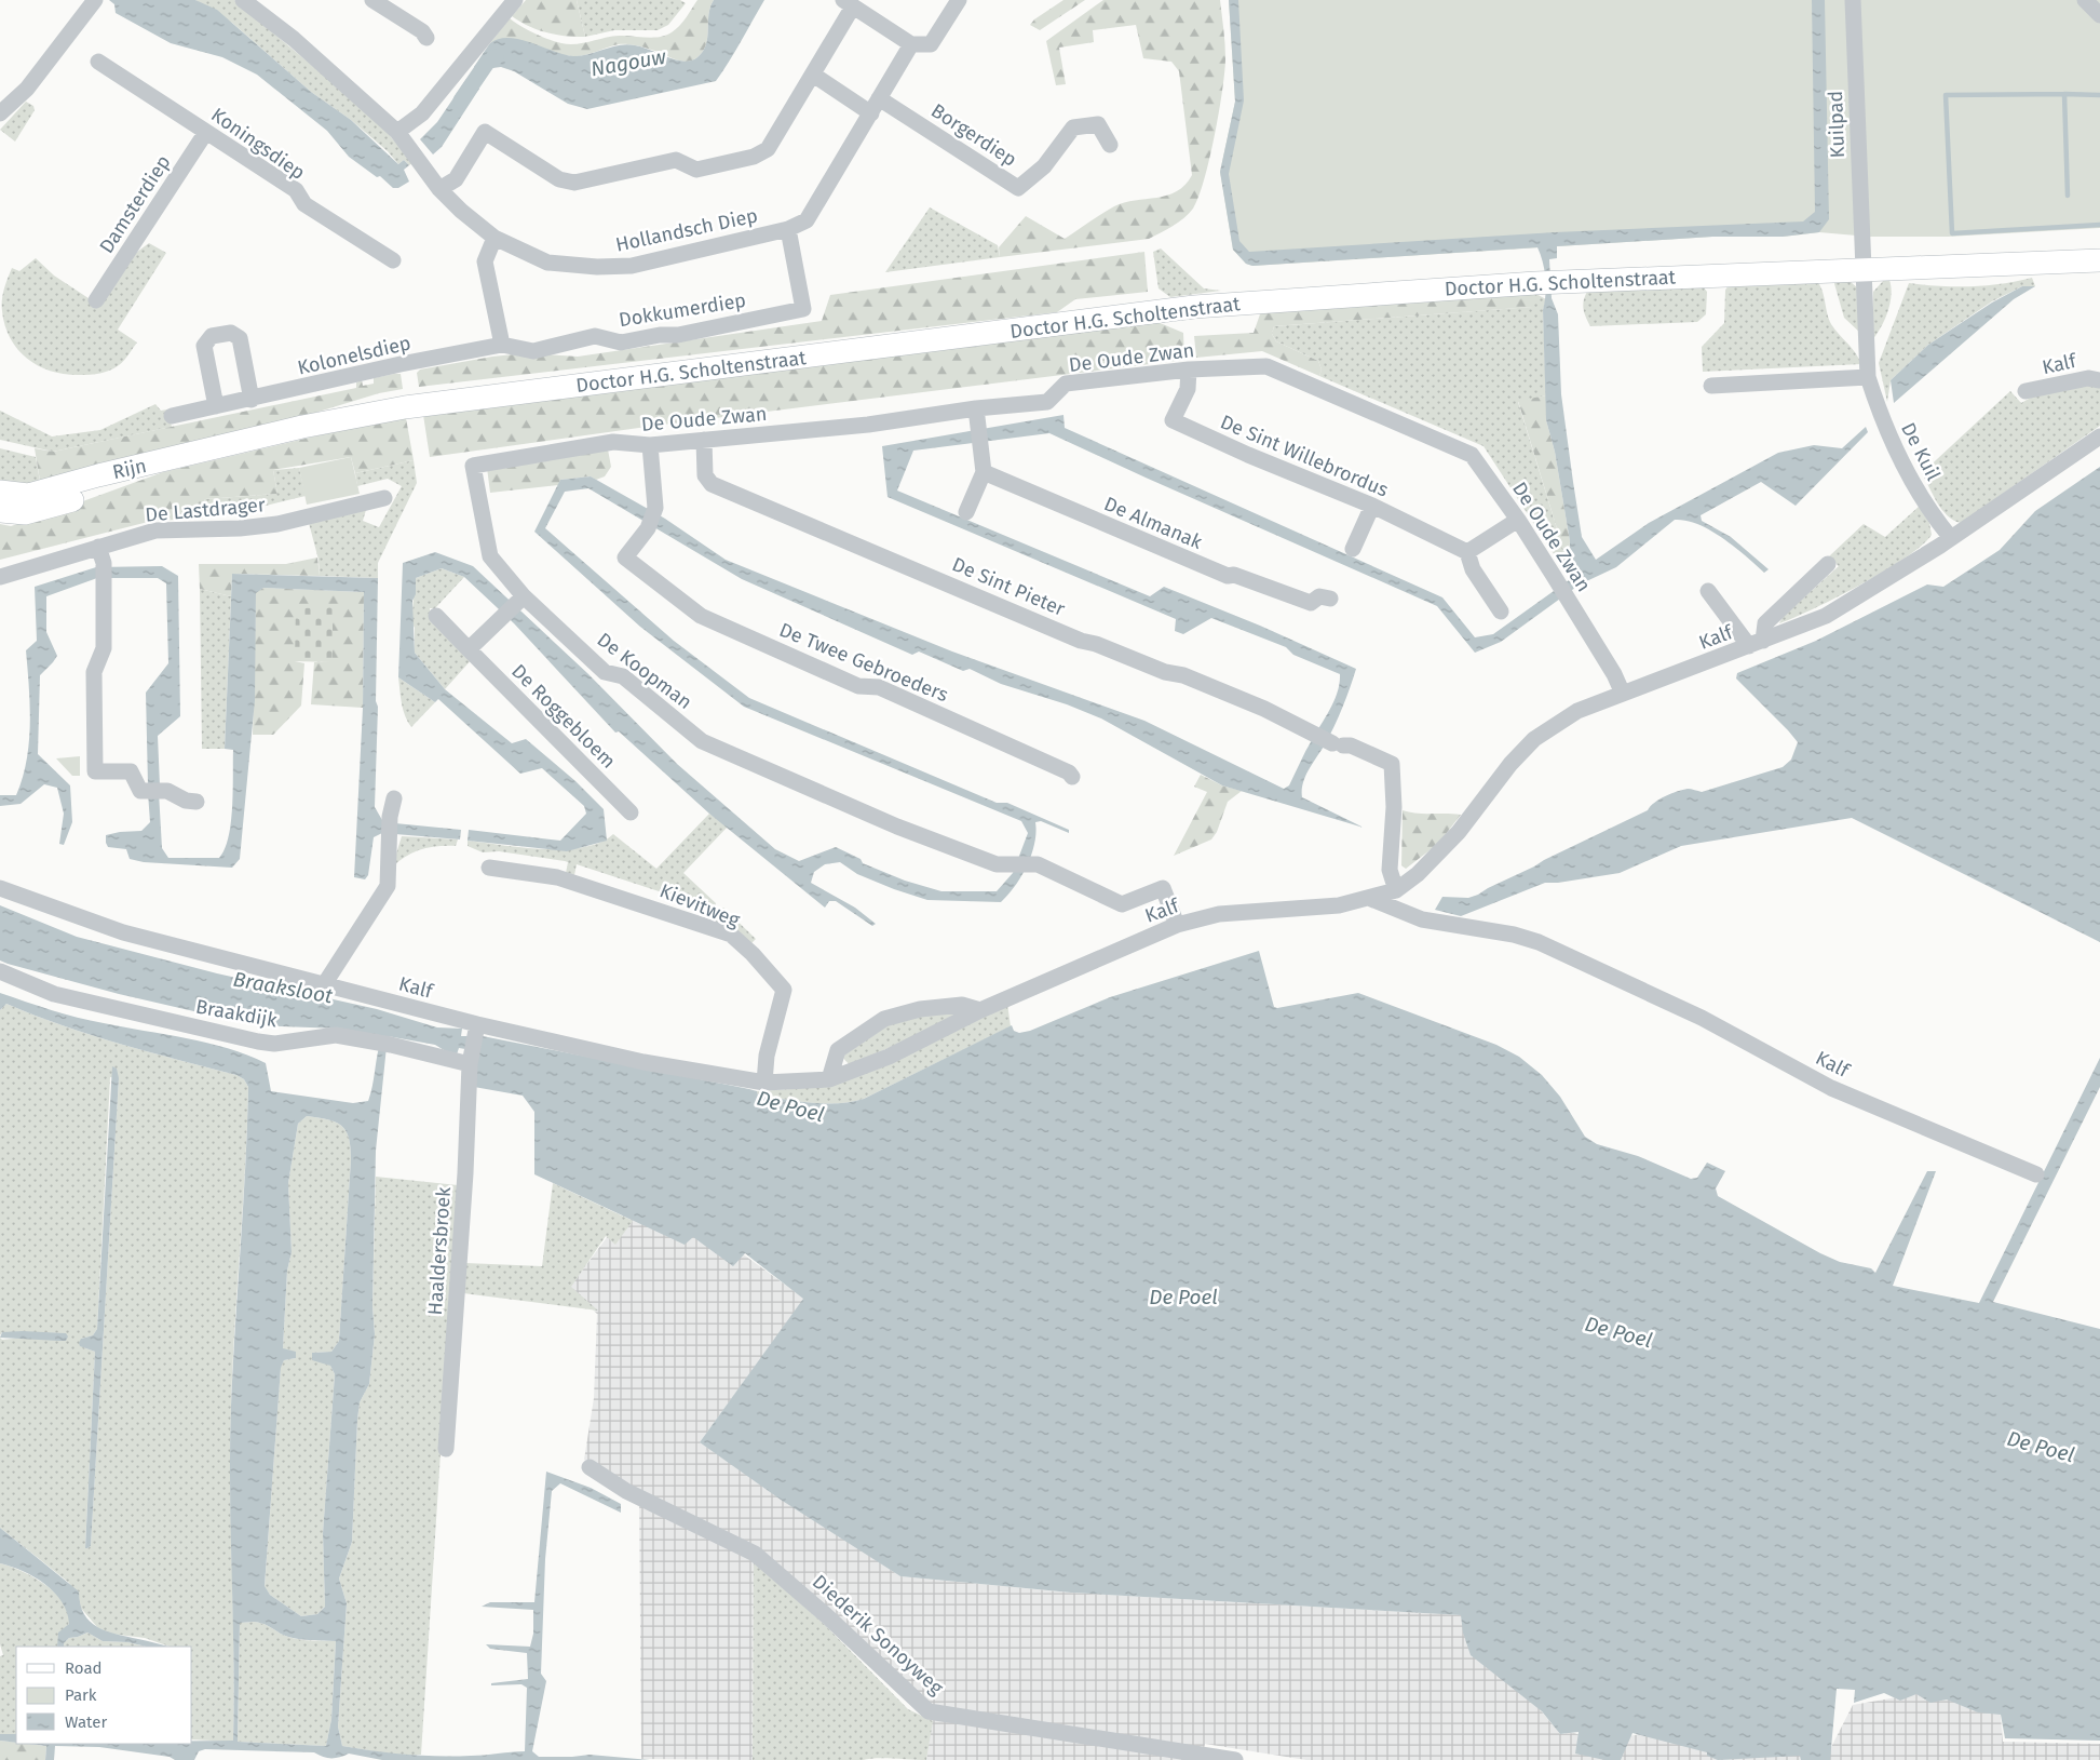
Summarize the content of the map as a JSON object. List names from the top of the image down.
{
  "streets": {
    "main road": ["Doctor H.G. Scholtenstraat", "Rijn"],
    "street": [
      "Kuilpad",
      "Borgerdiep",
      "Koningsdiep",
      "Damsterdiep",
      "Hollandsch Diep",
      "Dokkumerdiep",
      "Kolonelsdiep",
      "De Oude Zwan",
      "Kalf",
      "De Kuil",
      "De Sint Willebrordus",
      "De Lastdrager",
      "De Almanak",
      "De Sint Pieter",
      "De Twee Gebroeders",
      "De Koopman",
      "De Roggebloem",
      "Kievitweg",
      "Braakdijk",
      "Haaldersbroek",
      "Diederik Sonoyweg"
    ]
  },
  "crossings": [
    ["Kuilpad", "Doctor H.G. Scholtenstraat"],
    ["Kuilpad", "De Kuil"],
    ["Borgerdiep", "Hollandsch Diep"],
    ["Koningsdiep", "Damsterdiep"],
    ["Hollandsch Diep", "Dokkumerdiep"],
    ["Doctor H.G. Scholtenstraat", "De Kuil"],
    ["Doctor H.G. Scholtenstraat", "Rijn"],
    ["Dokkumerdiep", "Kolonelsdiep"],
    ["De Oude Zwan", "Kalf"],
    ["De Oude Zwan", "De Sint Willebrordus"],
    ["De Oude Zwan", "De Sint Pieter"],
    ["De Oude Zwan", "De Twee Gebroeders"],
    ["De Oude Zwan", "De Koopman"],
    ["Kalf", "De Kuil"],
    ["Kalf", "De Sint Pieter"],
    ["Kalf", "De Koopman"],
    ["Kalf", "Kievitweg"],
    ["Kalf", "Haaldersbroek"],
    ["Braakdijk", "Haaldersbroek"]
  ],
  "water": ["Nagouw", "Braaksloot", "De Poel"],
  "legend": ["Road", "Park", "Water"]
}
